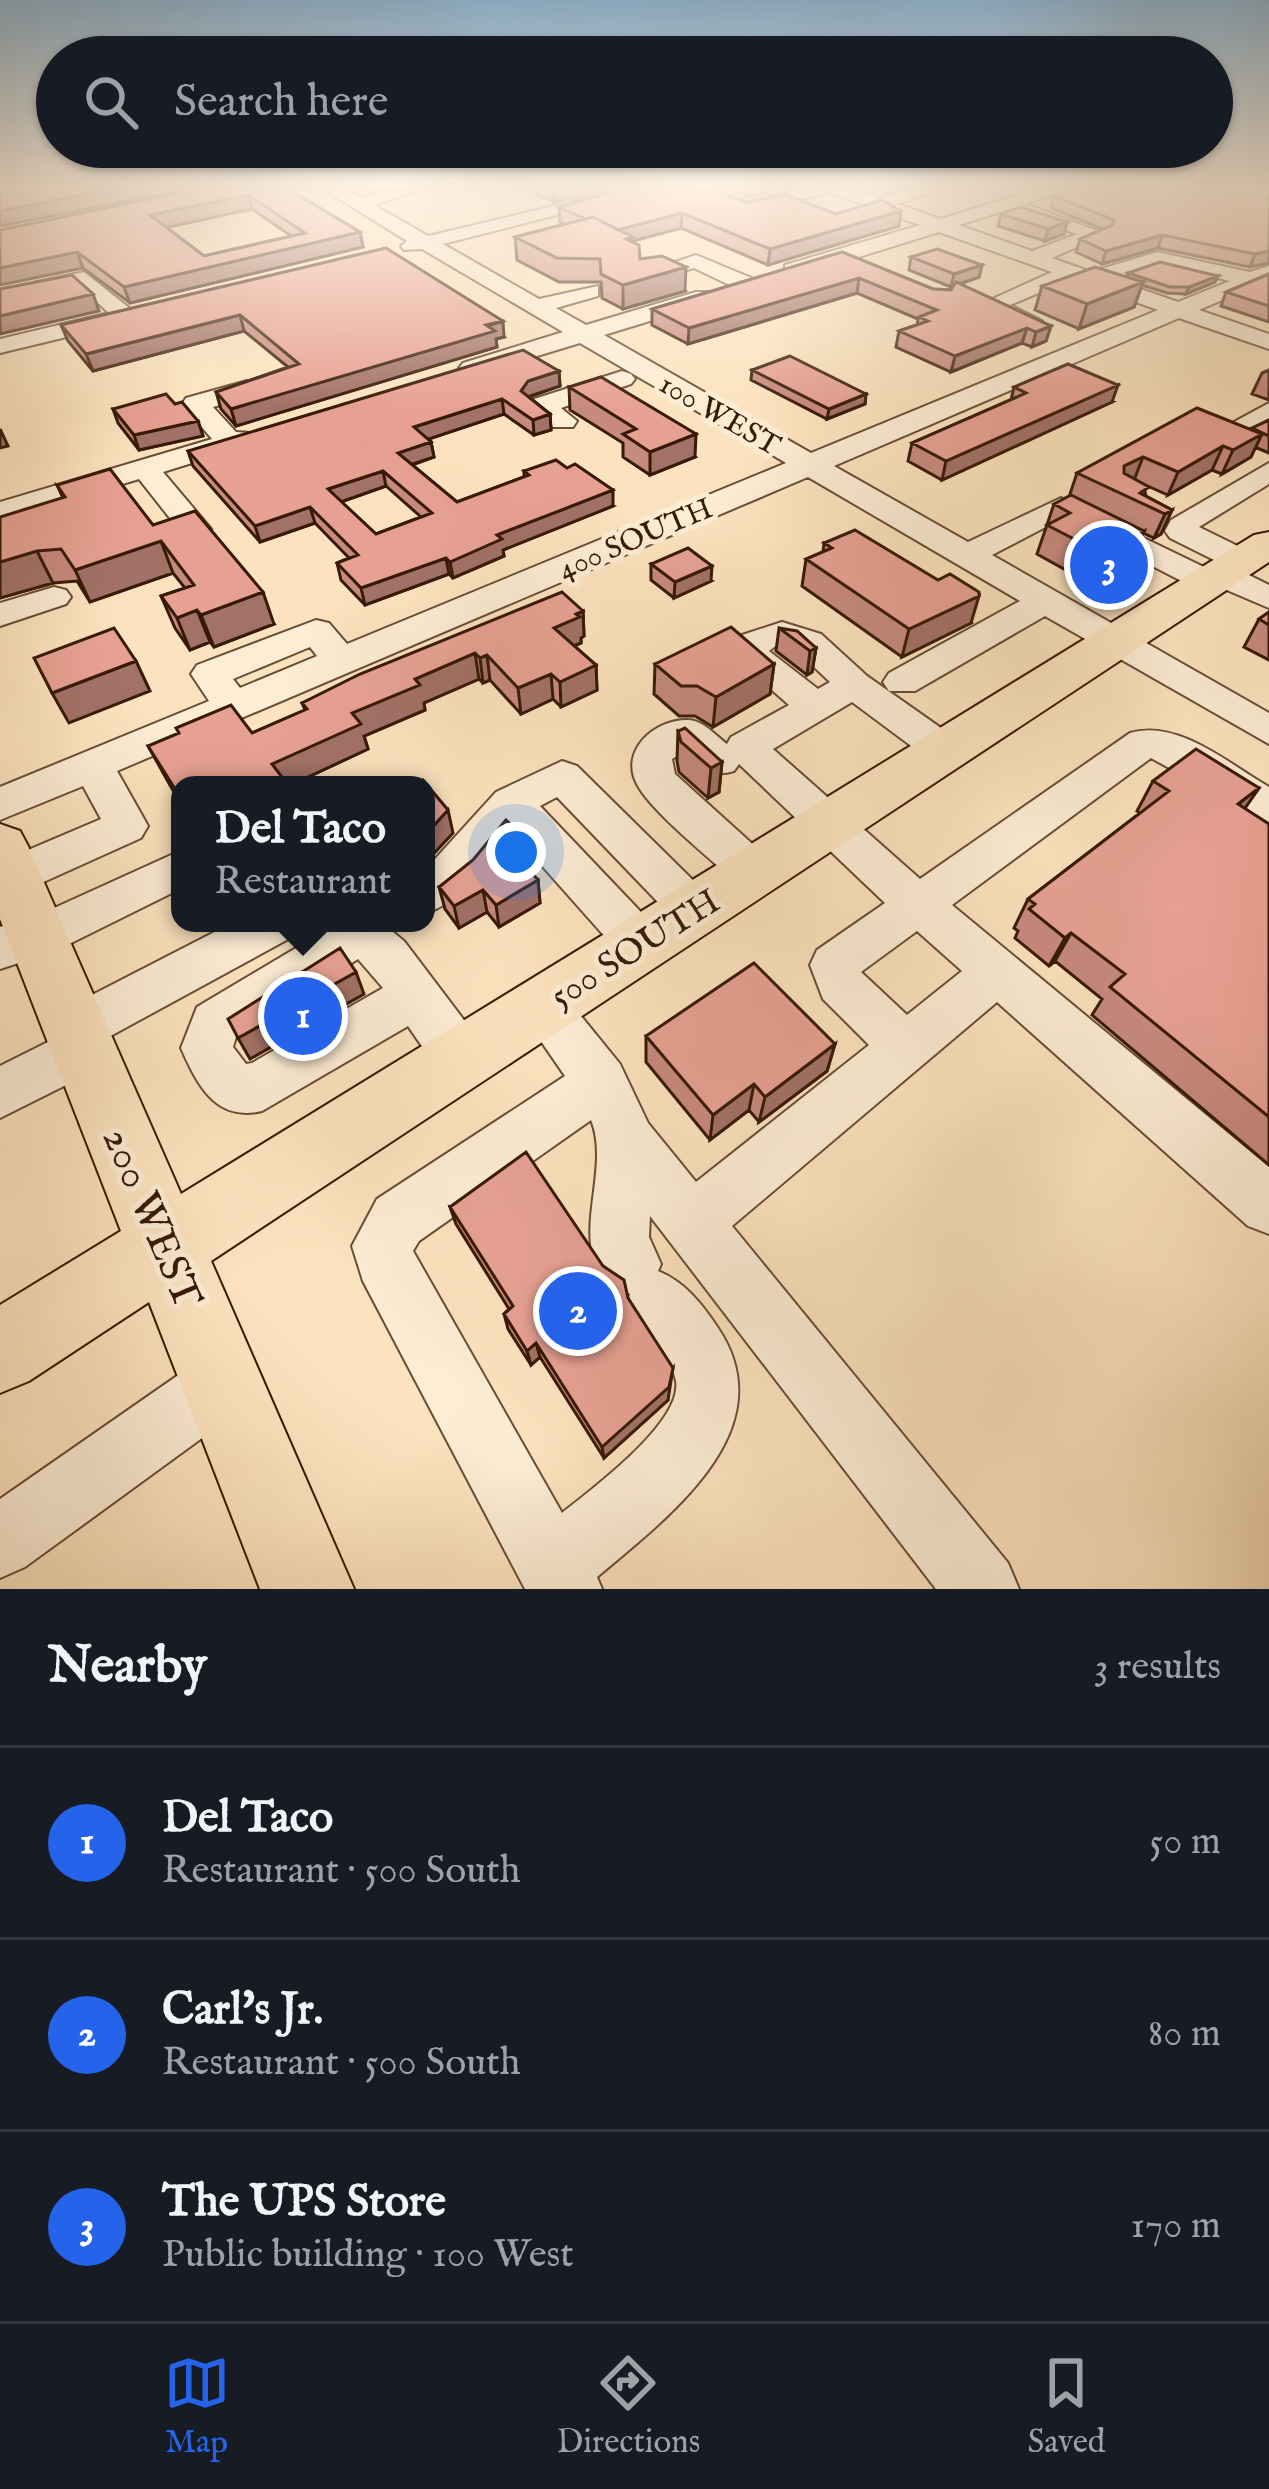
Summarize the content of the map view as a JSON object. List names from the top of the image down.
{
  "streets": {
    "main road": ["500 SOUTH", "200 WEST"],
    "street": ["100 WEST", "400 SOUTH"]
  },
  "crossings": [
    ["100 WEST", "400 SOUTH"],
    ["100 WEST", "500 SOUTH"],
    ["500 SOUTH", "200 WEST"]
  ],
  "page": {
    "search": "Search here",
    "pins": ["3", "1", "2"],
    "popup": ["Del Taco", "Restaurant"],
    "heading": ["Nearby", "3 results"],
    "list": [
      {
        "mark": "1",
        "name": "Del Taco",
        "note": "Restaurant · 500 South",
        "value": "50 m"
      },
      {
        "mark": "2",
        "name": "Carl's Jr.",
        "note": "Restaurant · 500 South",
        "value": "80 m"
      },
      {
        "mark": "3",
        "name": "The UPS Store",
        "note": "Public building · 100 West",
        "value": "170 m"
      }
    ],
    "nav": ["Map", "Directions", "Saved"]
  }
}
